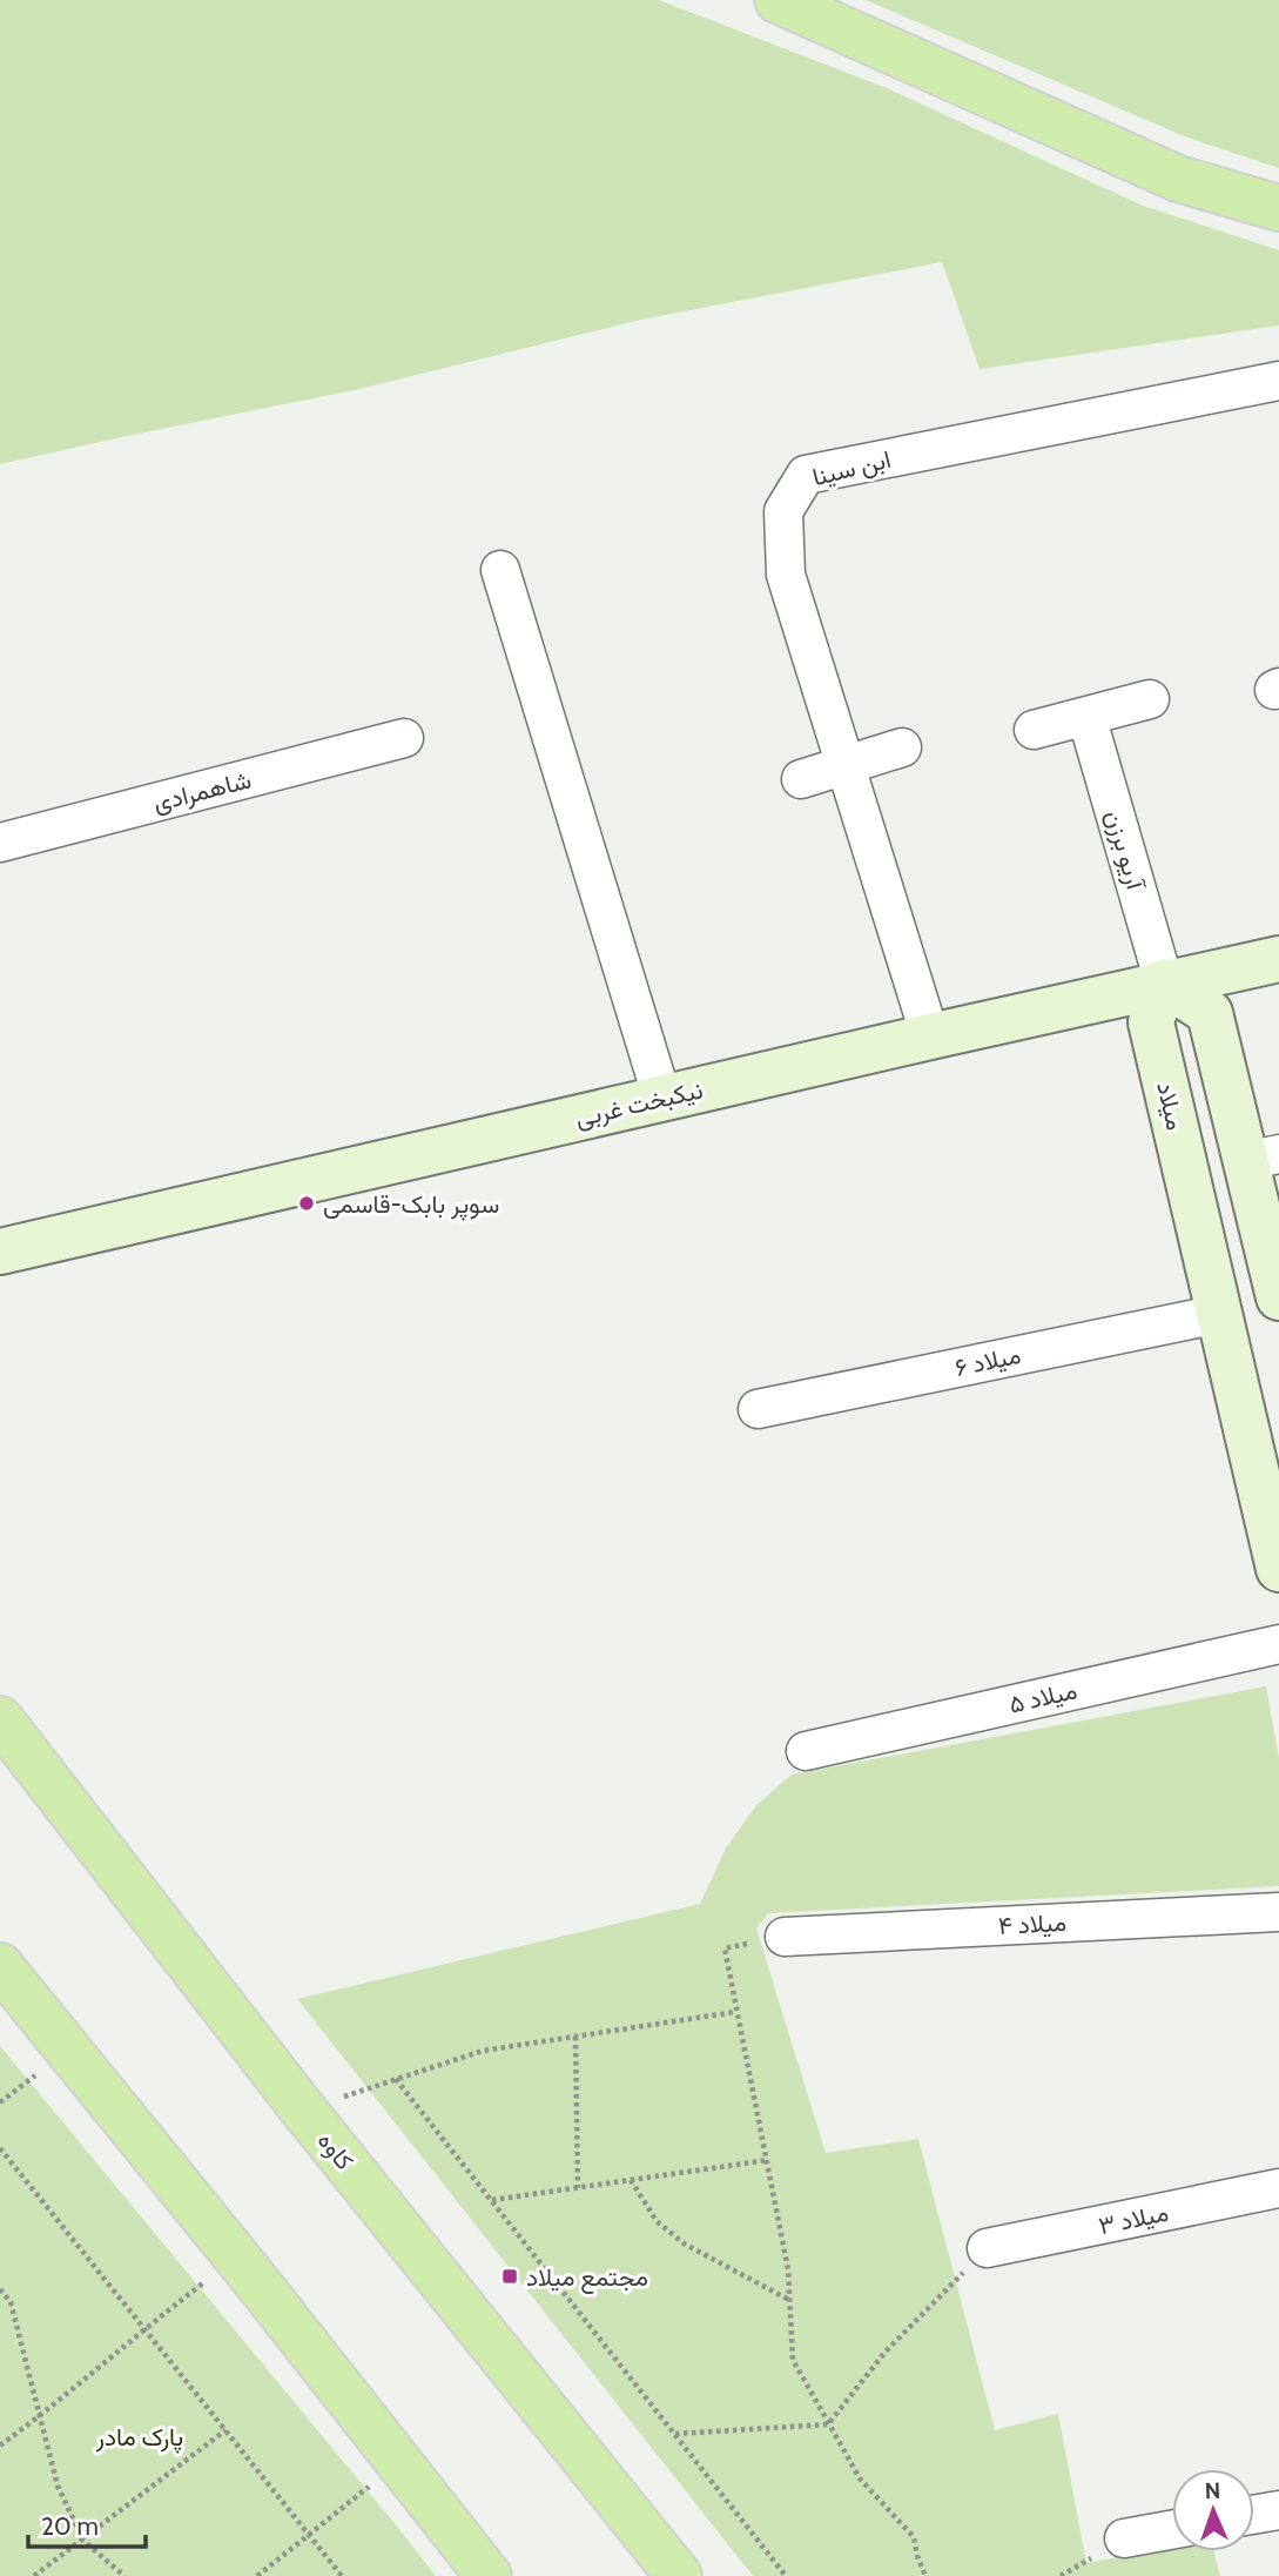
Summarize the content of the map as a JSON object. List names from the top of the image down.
{
  "streets": {
    "main road": ["کاوه"],
    "street": [
      "ابن سینا",
      "شاهمرادی",
      "آریو برزن",
      "نیکبخت غربی",
      "میلاد",
      "میلاد ۶",
      "میلاد ۵",
      "میلاد ۴",
      "میلاد ۳"
    ]
  },
  "crossings": [
    ["ابن سینا", "نیکبخت غربی"],
    ["آریو برزن", "نیکبخت غربی"],
    ["آریو برزن", "میلاد"],
    ["نیکبخت غربی", "میلاد"],
    ["میلاد", "میلاد ۶"]
  ],
  "parks": ["پارک مادر"],
  "places": {
    "other": ["سوپر بابک-قاسمی"],
    "transit": ["مجتمع میلاد"]
  },
  "scale_bar": "20 m",
  "north": "top"
}
